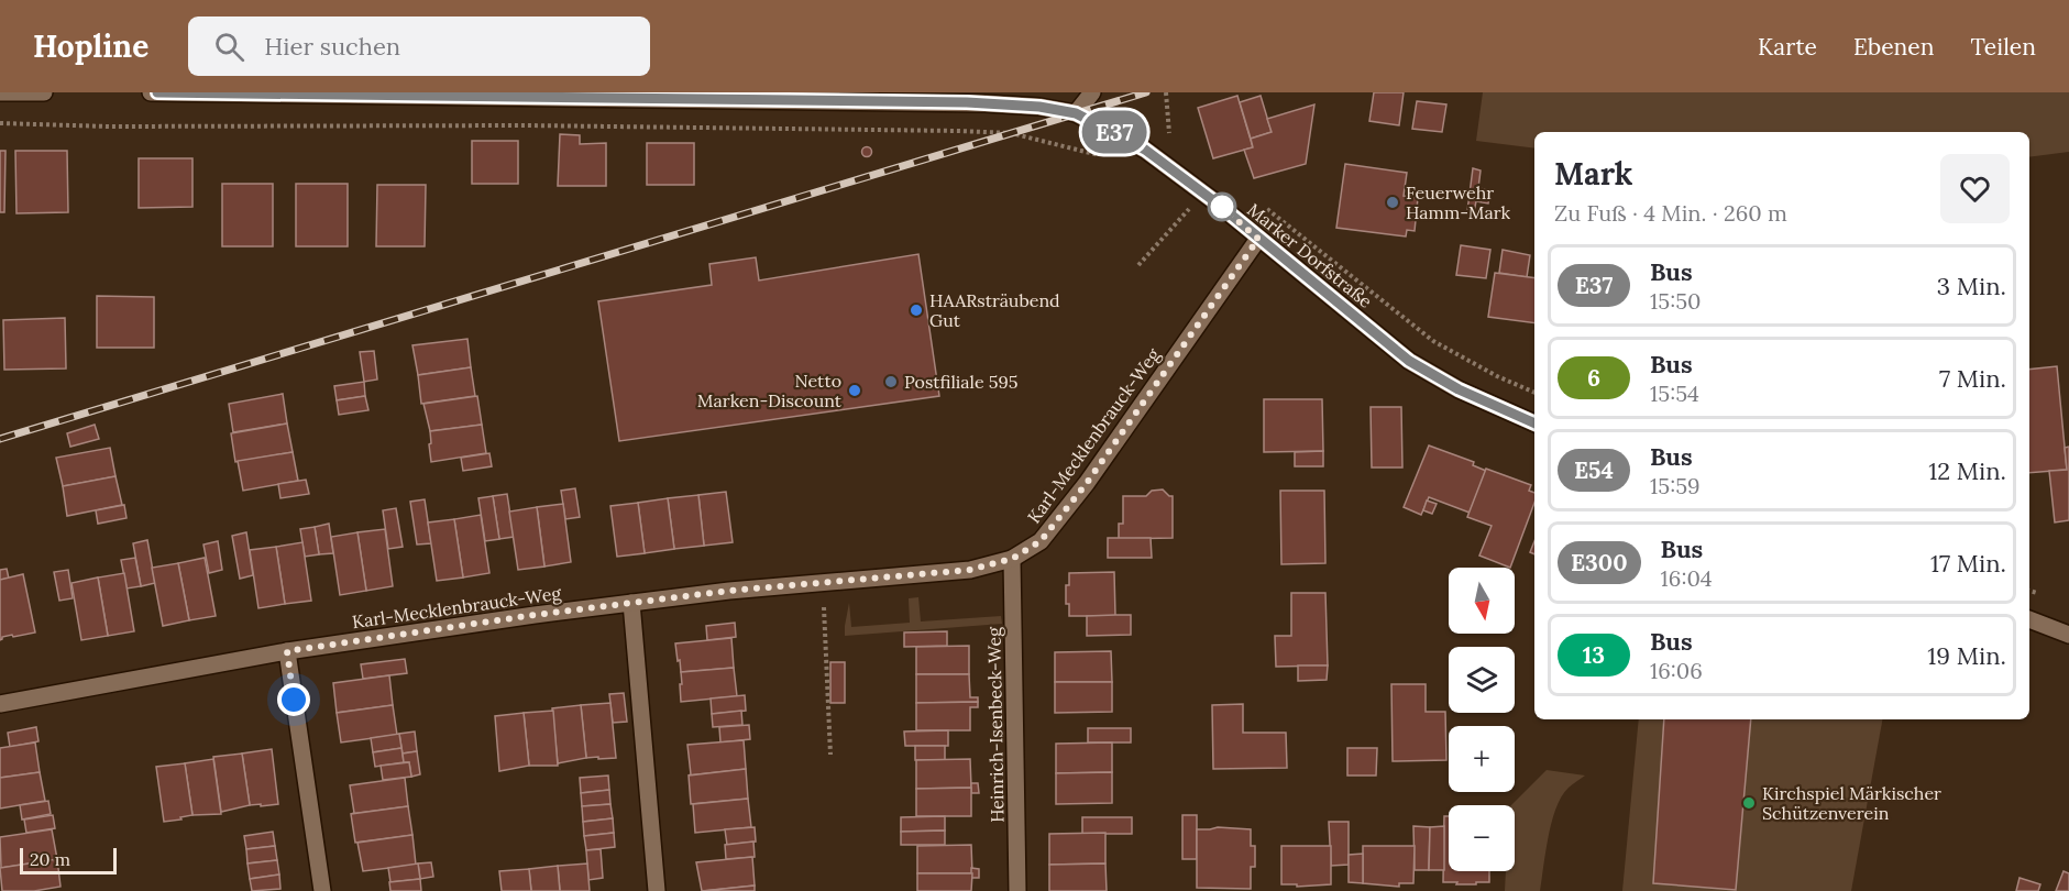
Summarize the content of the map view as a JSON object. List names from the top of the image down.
{
  "streets": {
    "street": ["Marker Dorfstraße", "Karl-Mecklenbrauck-Weg", "Heinrich-Isenbeck-Weg"]
  },
  "crossings": [
    ["Marker Dorfstraße", "Karl-Mecklenbrauck-Weg"],
    ["Karl-Mecklenbrauck-Weg", "Heinrich-Isenbeck-Weg"]
  ],
  "places": [
    "Feuerwehr Hamm-Mark",
    "HAARsträubend Gut",
    "Postfiliale 595",
    "Netto Marken-Discount",
    "Kirchspiel Märkischer Schützenverein"
  ],
  "lines": ["bus line E37"],
  "scale_bar": "20 m",
  "north": "bottom",
  "page": {
    "header": "Hopline",
    "search": "Hier suchen",
    "nav": ["Karte", "Ebenen", "Teilen"],
    "on_map": "E37",
    "heading": ["Mark", "Zu Fuß · 4 Min. · 260 m"],
    "list": [
      {
        "mark": "E37",
        "name": "Bus",
        "note": "15:50",
        "value": "3 Min."
      },
      {
        "mark": "6",
        "name": "Bus",
        "note": "15:54",
        "value": "7 Min."
      },
      {
        "mark": "E54",
        "name": "Bus",
        "note": "15:59",
        "value": "12 Min."
      },
      {
        "mark": "E300",
        "name": "Bus",
        "note": "16:04",
        "value": "17 Min."
      },
      {
        "mark": "13",
        "name": "Bus",
        "note": "16:06",
        "value": "19 Min."
      }
    ],
    "map_buttons": ["+", "−"],
    "scale": "20 m"
  }
}
